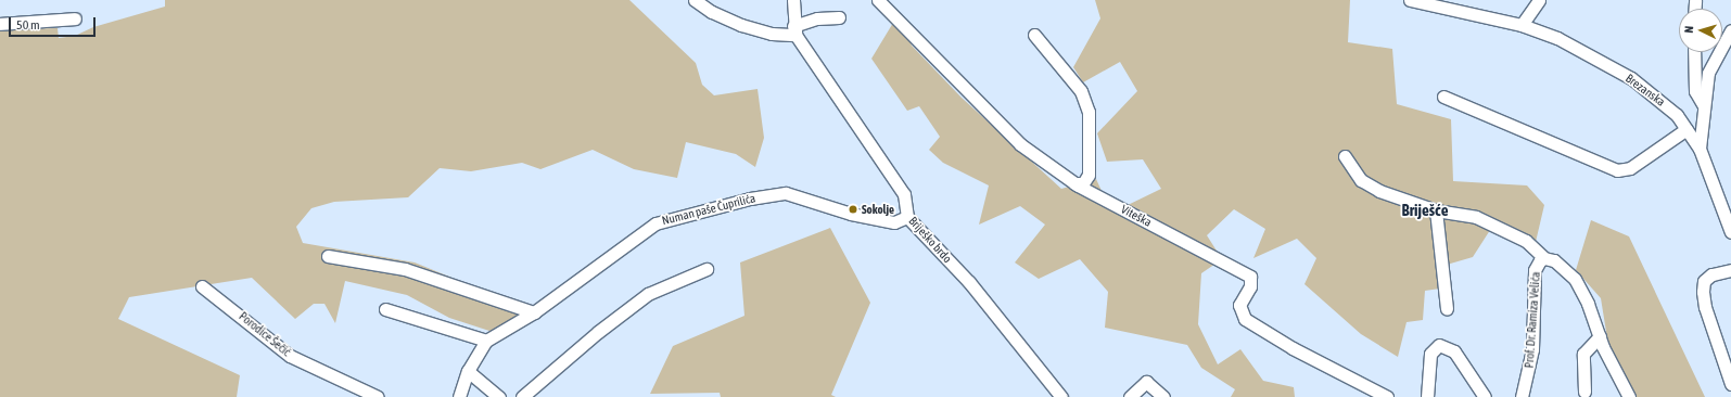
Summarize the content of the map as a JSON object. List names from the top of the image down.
{
  "streets": {
    "street": [
      "Brezanska",
      "Numan paše Čuprilića",
      "Viteška",
      "Briješko brdo",
      "Prof. Dr. Ramiza Velića",
      "Porodice Šečić"
    ]
  },
  "crossings": [
    ["Numan paše Čuprilića", "Briješko brdo"]
  ],
  "districts": ["Briješće"],
  "places": ["Sokolje"],
  "scale_bar": "50 m",
  "north": "left"
}
